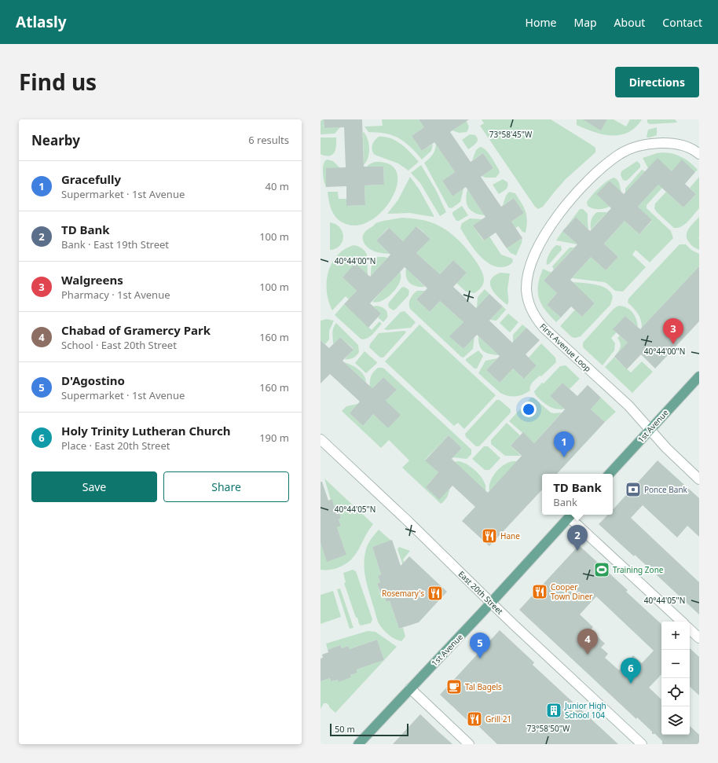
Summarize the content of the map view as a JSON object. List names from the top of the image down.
{
  "streets": {
    "main road": ["1st Avenue"],
    "street": ["First Avenue Loop", "East 20th Street"]
  },
  "crossings": [
    ["First Avenue Loop", "1st Avenue"],
    ["1st Avenue", "East 20th Street"]
  ],
  "places": {
    "bank": ["Ponce Bank"],
    "restaurant": [
      "Hane",
      "Cooper Town Diner",
      "Rosemary's",
      "Grill 21"
    ],
    "sports": ["Training Zone"],
    "cafe": ["Tal Bagels"],
    "building": ["Junior High School 104"]
  },
  "scale_bar": "50 m",
  "page": {
    "header": "Atlasly",
    "nav": [
      "Home",
      "Map",
      "About",
      "Contact"
    ],
    "title": "Find us",
    "buttons": [
      "Directions",
      ["Save", "Share"]
    ],
    "heading": ["Nearby", "6 results"],
    "list": [
      {
        "mark": "1",
        "name": "Gracefully",
        "note": "Supermarket · 1st Avenue",
        "value": "40 m"
      },
      {
        "mark": "2",
        "name": "TD Bank",
        "note": "Bank · East 19th Street",
        "value": "100 m"
      },
      {
        "mark": "3",
        "name": "Walgreens",
        "note": "Pharmacy · 1st Avenue",
        "value": "100 m"
      },
      {
        "mark": "4",
        "name": "Chabad of Gramercy Park",
        "note": "School · East 20th Street",
        "value": "160 m"
      },
      {
        "mark": "5",
        "name": "D'Agostino",
        "note": "Supermarket · 1st Avenue",
        "value": "160 m"
      },
      {
        "mark": "6",
        "name": "Holy Trinity Lutheran Church",
        "note": "Place · East 20th Street",
        "value": "190 m"
      }
    ],
    "pins": [
      "3",
      "1",
      "2",
      "4",
      "5",
      "6"
    ],
    "popup": ["TD Bank", "Bank"],
    "map_buttons": ["+", "−"],
    "scale": "50 m"
  },
  "coordinates": [
    "73°58'45\"W",
    "40°44'00\"N",
    "40°44'05\"N",
    "73°58'50\"W"
  ]
}
